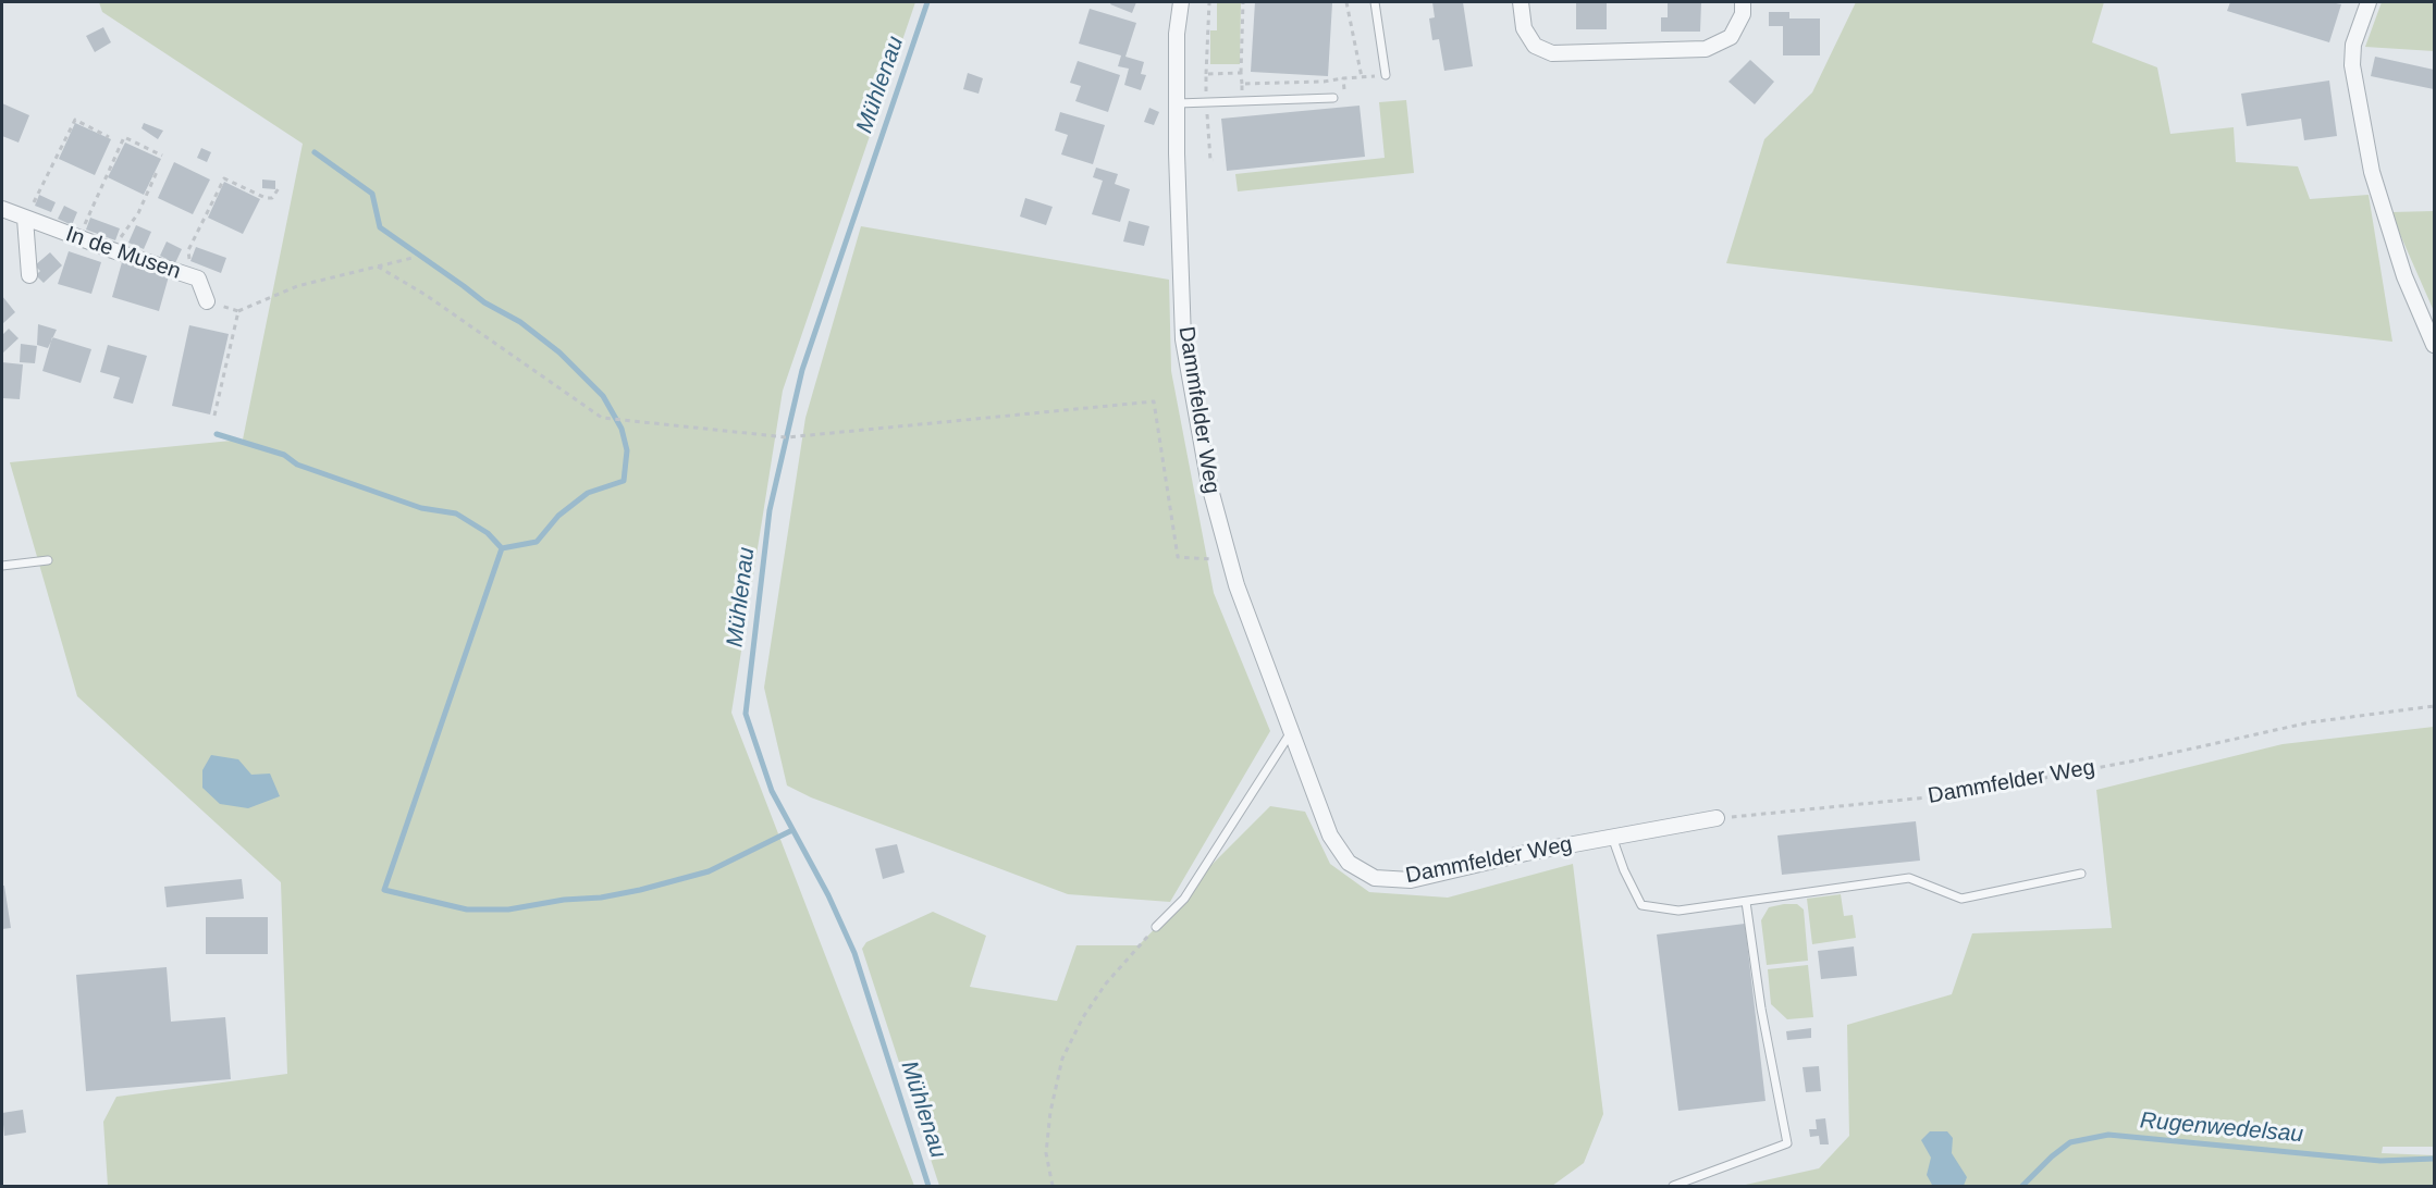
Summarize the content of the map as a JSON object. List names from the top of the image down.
{
  "streets": {
    "street": ["In de Musen", "Dammfelder Weg"]
  },
  "water": ["Mühlenau", "Rugenwedelsau"]
}
